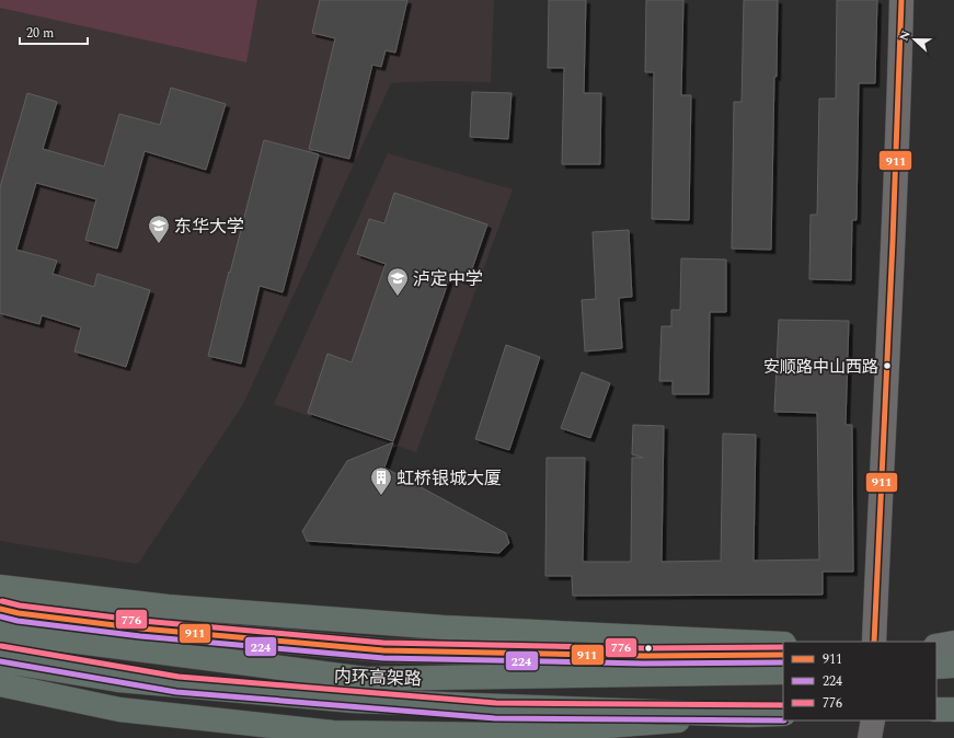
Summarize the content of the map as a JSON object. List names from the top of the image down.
{
  "streets": {
    "highway": ["内环高架路"]
  },
  "places": {
    "school or university": ["东华大学", "泸定中学"],
    "other": ["安顺路中山西路"],
    "building": ["虹桥银城大厦"]
  },
  "lines": ["transit line 911", "transit line 776", "transit line 224"],
  "legend": ["911", "224", "776"],
  "scale_bar": "20 m",
  "north": "left"
}
